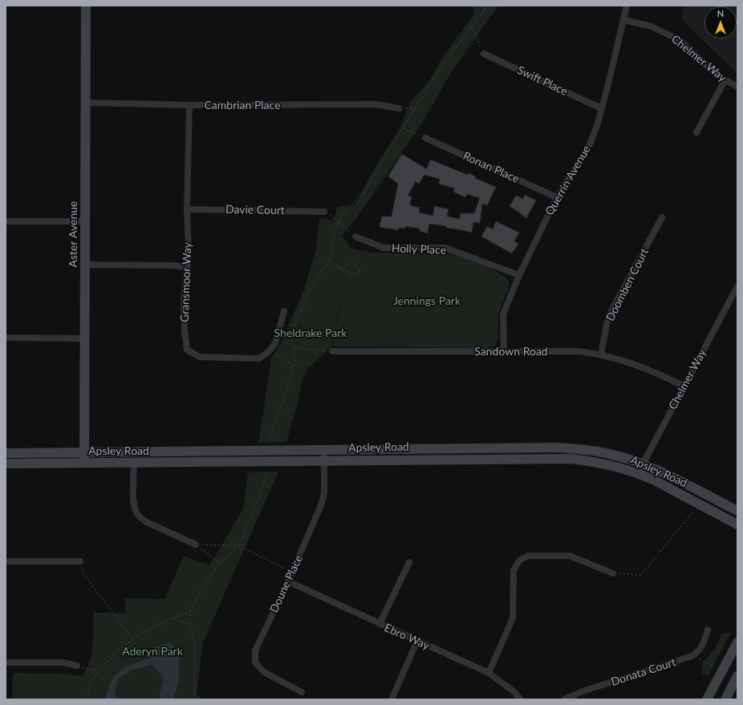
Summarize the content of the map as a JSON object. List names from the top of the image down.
{
  "streets": {
    "main road": ["Aster Avenue", "Apsley Road"],
    "street": [
      "Chelmer Way",
      "Swift Place",
      "Cambrian Place",
      "Ronan Place",
      "Querrin Avenue",
      "Davie Court",
      "Holly Place",
      "Gransmoor Way",
      "Doomben Court",
      "Sandown Road",
      "Doune Place",
      "Ebro Way",
      "Donata Court"
    ]
  },
  "crossings": [
    ["Chelmer Way", "Querrin Avenue"],
    ["Chelmer Way", "Sandown Road"],
    ["Chelmer Way", "Apsley Road"],
    ["Swift Place", "Querrin Avenue"],
    ["Cambrian Place", "Aster Avenue"],
    ["Cambrian Place", "Gransmoor Way"],
    ["Ronan Place", "Querrin Avenue"],
    ["Querrin Avenue", "Holly Place"],
    ["Querrin Avenue", "Sandown Road"],
    ["Davie Court", "Gransmoor Way"],
    ["Aster Avenue", "Apsley Road"],
    ["Doomben Court", "Sandown Road"],
    ["Apsley Road", "Doune Place"],
    ["Doune Place", "Ebro Way"]
  ],
  "parks": ["Jennings Park", "Sheldrake Park", "Aderyn Park"],
  "north": "top"
}
